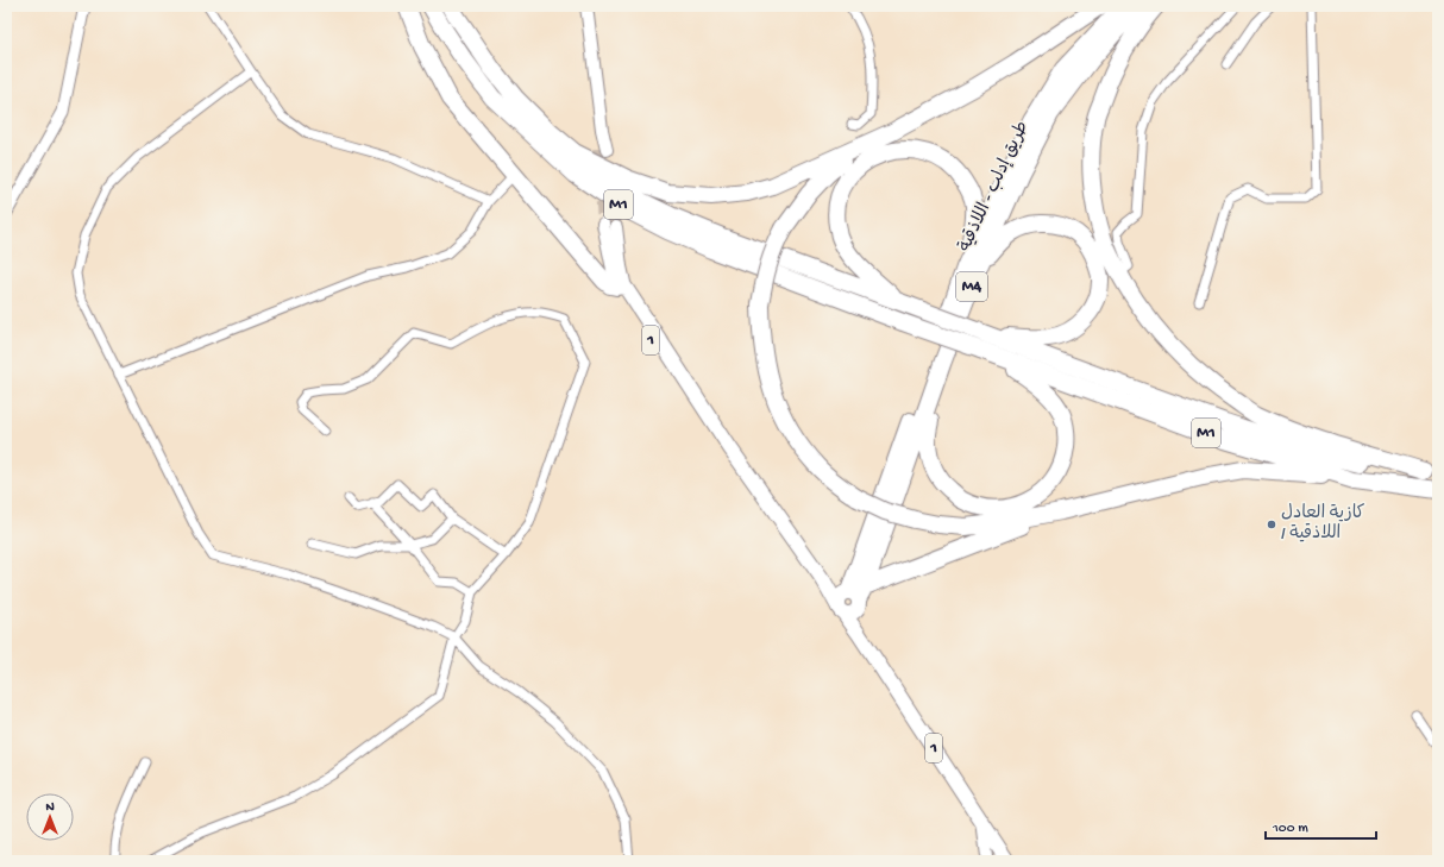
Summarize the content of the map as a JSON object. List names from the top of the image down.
{
  "streets": {
    "highway": ["طريق إدلب - اللاذقية", "M1", "M4"],
    "main road": ["1"]
  },
  "crossings": [
    ["طريق إدلب - اللاذقية", "1"]
  ],
  "places": ["كازية العادل / اللاذقية"],
  "scale_bar": "100 m",
  "north": "top"
}
